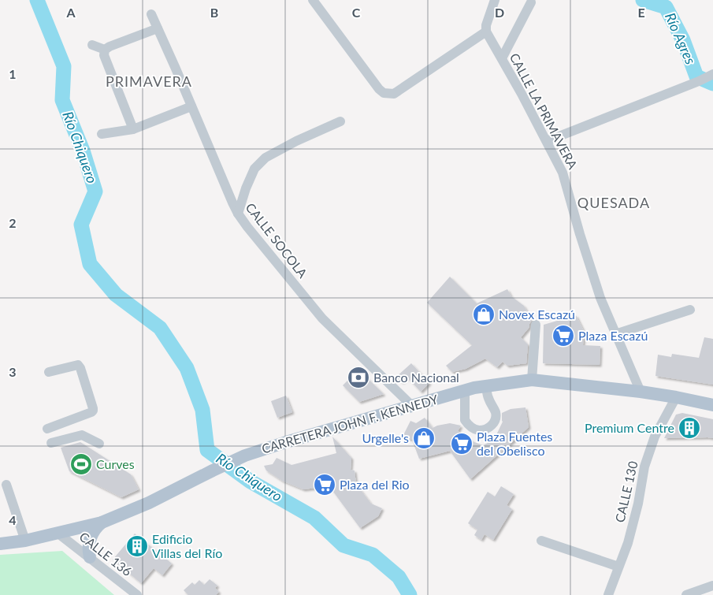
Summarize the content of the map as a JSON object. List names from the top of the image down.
{
  "streets": {
    "main road": ["CARRETERA JOHN F. KENNEDY"],
    "street": [
      "CALLE LA PRIMAVERA",
      "CALLE SOCOLA",
      "CALLE 130",
      "CALLE 136"
    ]
  },
  "crossings": [
    ["CALLE LA PRIMAVERA", "CARRETERA JOHN F. KENNEDY"],
    ["CALLE SOCOLA", "CARRETERA JOHN F. KENNEDY"],
    ["CARRETERA JOHN F. KENNEDY", "CALLE 130"],
    ["CARRETERA JOHN F. KENNEDY", "CALLE 136"]
  ],
  "districts": ["PRIMAVERA", "QUESADA"],
  "water": ["Río Agres", "Río Chiquero"],
  "places": {
    "shop": ["Novex Escazú", "Urgelle's"],
    "supermarket": ["Plaza Escazú", "Plaza Fuentes del Obelisco", "Plaza del Rio"],
    "bank": ["Banco Nacional"],
    "building": ["Premium Centre", "Edificio Villas del Río"],
    "sports": ["Curves"]
  },
  "grid": {
    "columns": [
      "A",
      "B",
      "C",
      "D",
      "E"
    ],
    "rows": [
      "1",
      "2",
      "3",
      "4"
    ]
  }
}
